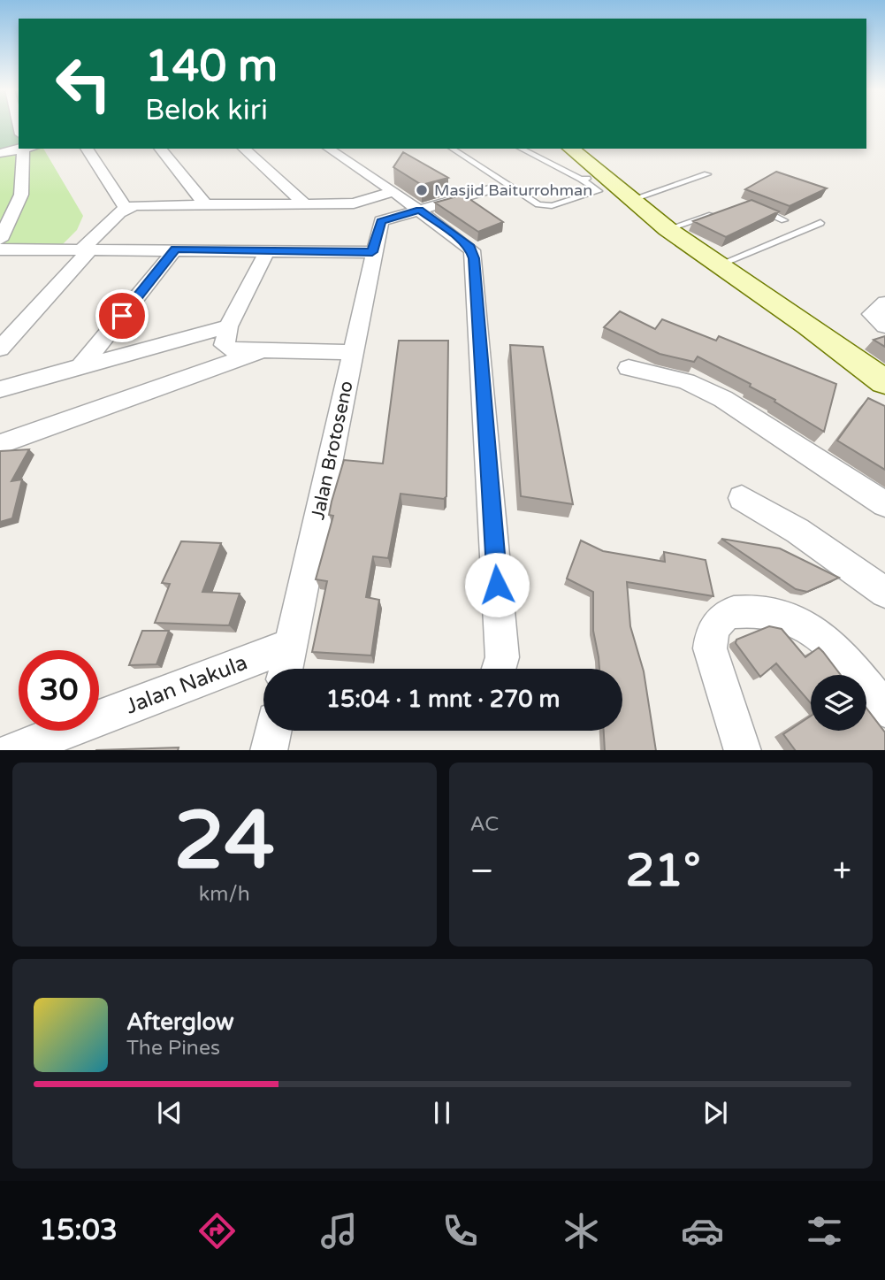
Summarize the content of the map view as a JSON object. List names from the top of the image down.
{
  "streets": {
    "street": ["Jalan Brotoseno", "Jalan Nakula"]
  },
  "crossings": [
    ["Jalan Brotoseno", "Jalan Nakula"]
  ],
  "places": ["Masjid Baiturrohman"],
  "page": {
    "turn": ["140 m", "Belok kiri"],
    "limit": "30",
    "trip": "15:04 · 1 mnt · 270 m",
    "tile": [
      ["24", "km/h"],
      "AC"
    ],
    "heat": ["−", "21°", "+"],
    "song": ["Afterglow", "The Pines"],
    "tabs": "15:03"
  }
}
